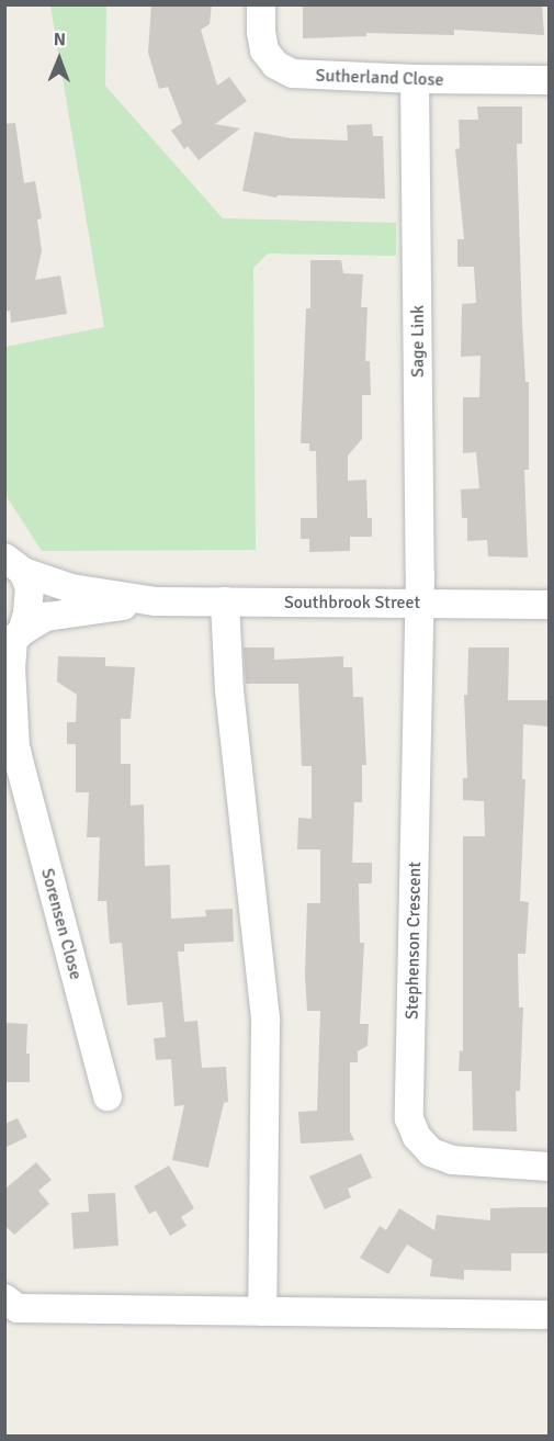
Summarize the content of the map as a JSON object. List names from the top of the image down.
{
  "streets": {
    "street": [
      "Sutherland Close",
      "Sage Link",
      "Southbrook Street",
      "Sorensen Close",
      "Stephenson Crescent"
    ]
  },
  "crossings": [
    ["Sutherland Close", "Sage Link"],
    ["Sage Link", "Southbrook Street"],
    ["Sage Link", "Stephenson Crescent"],
    ["Southbrook Street", "Sorensen Close"],
    ["Southbrook Street", "Stephenson Crescent"]
  ],
  "north": "top"
}
